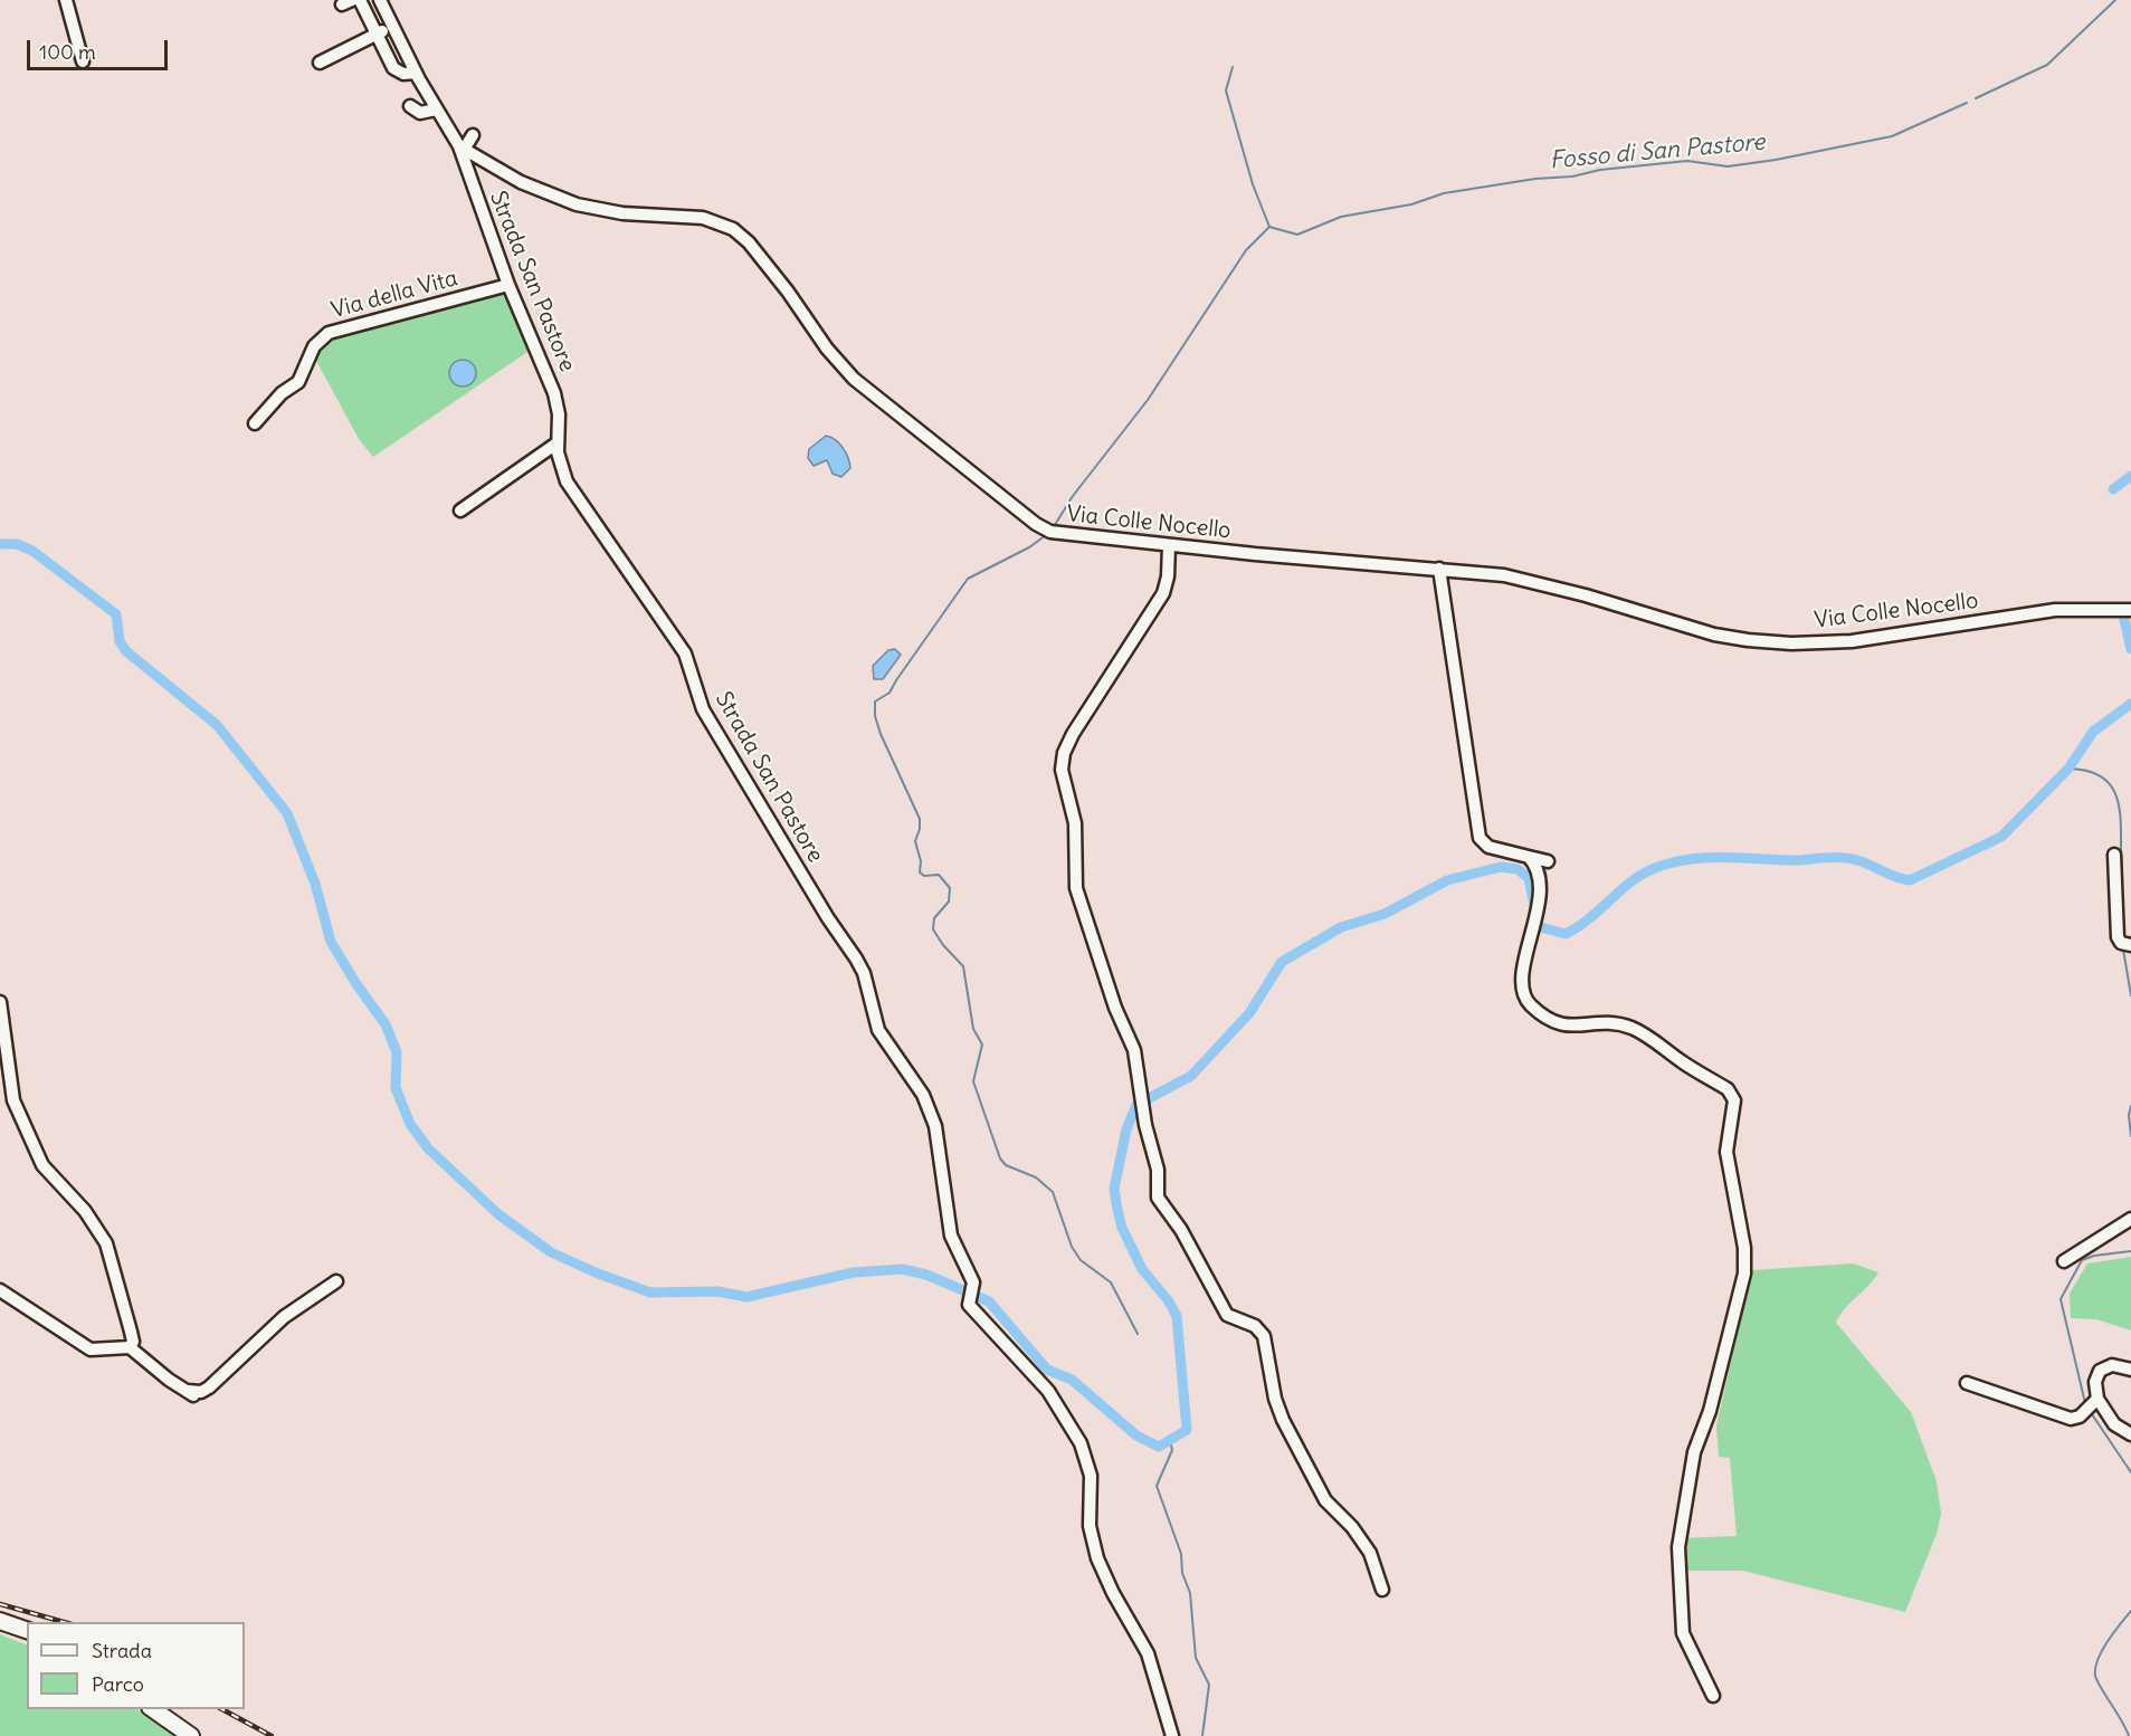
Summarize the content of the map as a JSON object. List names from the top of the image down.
{
  "streets": {
    "street": ["Strada San Pastore", "Via della Vita", "Via Colle Nocello"]
  },
  "crossings": [
    ["Strada San Pastore", "Via della Vita"],
    ["Strada San Pastore", "Via Colle Nocello"]
  ],
  "water": ["Fosso di San Pastore"],
  "legend": ["Strada", "Parco"],
  "scale_bar": "100 m"
}
